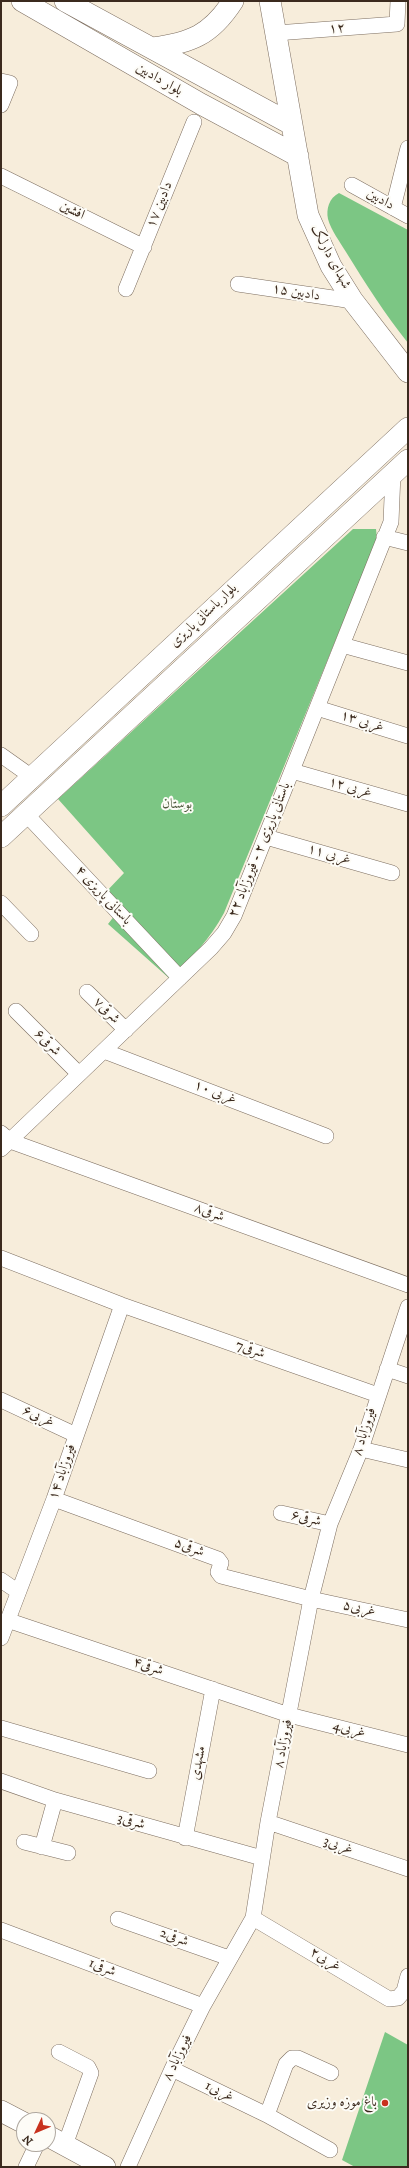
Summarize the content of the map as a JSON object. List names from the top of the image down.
{
  "streets": {
    "main road": ["بلوار دادبین", "شهدای دارلک", "بلوار باستانی پاریزی"],
    "street": [
      "۱۲",
      "دادبین",
      "دادبین ۱۷",
      "افشین",
      "دادبین ۱۵",
      "غربی ۱۳",
      "غربی ۱۲",
      "باستانی پاریزی ۲ - فیروزآباد ۲۲",
      "غربی ۱۱",
      "باستانی پاریزی ۴",
      "شرقی۷",
      "شرقی۶",
      "غربی ۱۰",
      "شرقی۸",
      "شرقی7",
      "غربی۶",
      "فیروزآباد ۸",
      "فیروزآباد ۱۴",
      "شرقی۵",
      "غربی۵",
      "شرقی۴",
      "غربی4",
      "مشهدی",
      "شرقی3",
      "غربی3",
      "شرقی2",
      "غربی۲",
      "شرقی1",
      "غربی1"
    ]
  },
  "crossings": [
    ["۱۲", "شهدای دارلک"],
    ["بلوار دادبین", "شهدای دارلک"],
    ["دادبین ۱۷", "افشین"],
    ["شهدای دارلک", "دادبین ۱۵"],
    ["بلوار باستانی پاریزی", "باستانی پاریزی ۲ - فیروزآباد ۲۲"],
    ["بلوار باستانی پاریزی", "باستانی پاریزی ۴"],
    ["غربی ۱۳", "باستانی پاریزی ۲ - فیروزآباد ۲۲"],
    ["غربی ۱۲", "باستانی پاریزی ۲ - فیروزآباد ۲۲"],
    ["باستانی پاریزی ۲ - فیروزآباد ۲۲", "غربی ۱۱"],
    ["باستانی پاریزی ۲ - فیروزآباد ۲۲", "باستانی پاریزی ۴"],
    ["باستانی پاریزی ۲ - فیروزآباد ۲۲", "شرقی۷"],
    ["باستانی پاریزی ۲ - فیروزآباد ۲۲", "شرقی۶"],
    ["باستانی پاریزی ۲ - فیروزآباد ۲۲", "غربی ۱۰"],
    ["باستانی پاریزی ۲ - فیروزآباد ۲۲", "شرقی۸"],
    ["شرقی۶", "فیروزآباد ۸"],
    ["شرقی7", "فیروزآباد ۸"],
    ["شرقی7", "فیروزآباد ۱۴"],
    ["غربی۶", "فیروزآباد ۱۴"],
    ["فیروزآباد ۸", "شرقی۵"],
    ["فیروزآباد ۸", "غربی۵"],
    ["فیروزآباد ۸", "شرقی۴"],
    ["فیروزآباد ۸", "غربی4"],
    ["فیروزآباد ۸", "شرقی3"],
    ["فیروزآباد ۸", "غربی3"],
    ["فیروزآباد ۸", "شرقی2"],
    ["فیروزآباد ۸", "غربی۲"],
    ["فیروزآباد ۸", "شرقی1"],
    ["فیروزآباد ۸", "غربی1"],
    ["فیروزآباد ۱۴", "شرقی۵"],
    ["فیروزآباد ۱۴", "شرقی۴"],
    ["شرقی۵", "غربی۵"],
    ["شرقی۴", "غربی4"],
    ["شرقی۴", "مشهدی"],
    ["مشهدی", "شرقی3"]
  ],
  "parks": ["بوستان"],
  "places": ["باغ موزه وزیری"],
  "north": "bottom left"
}
